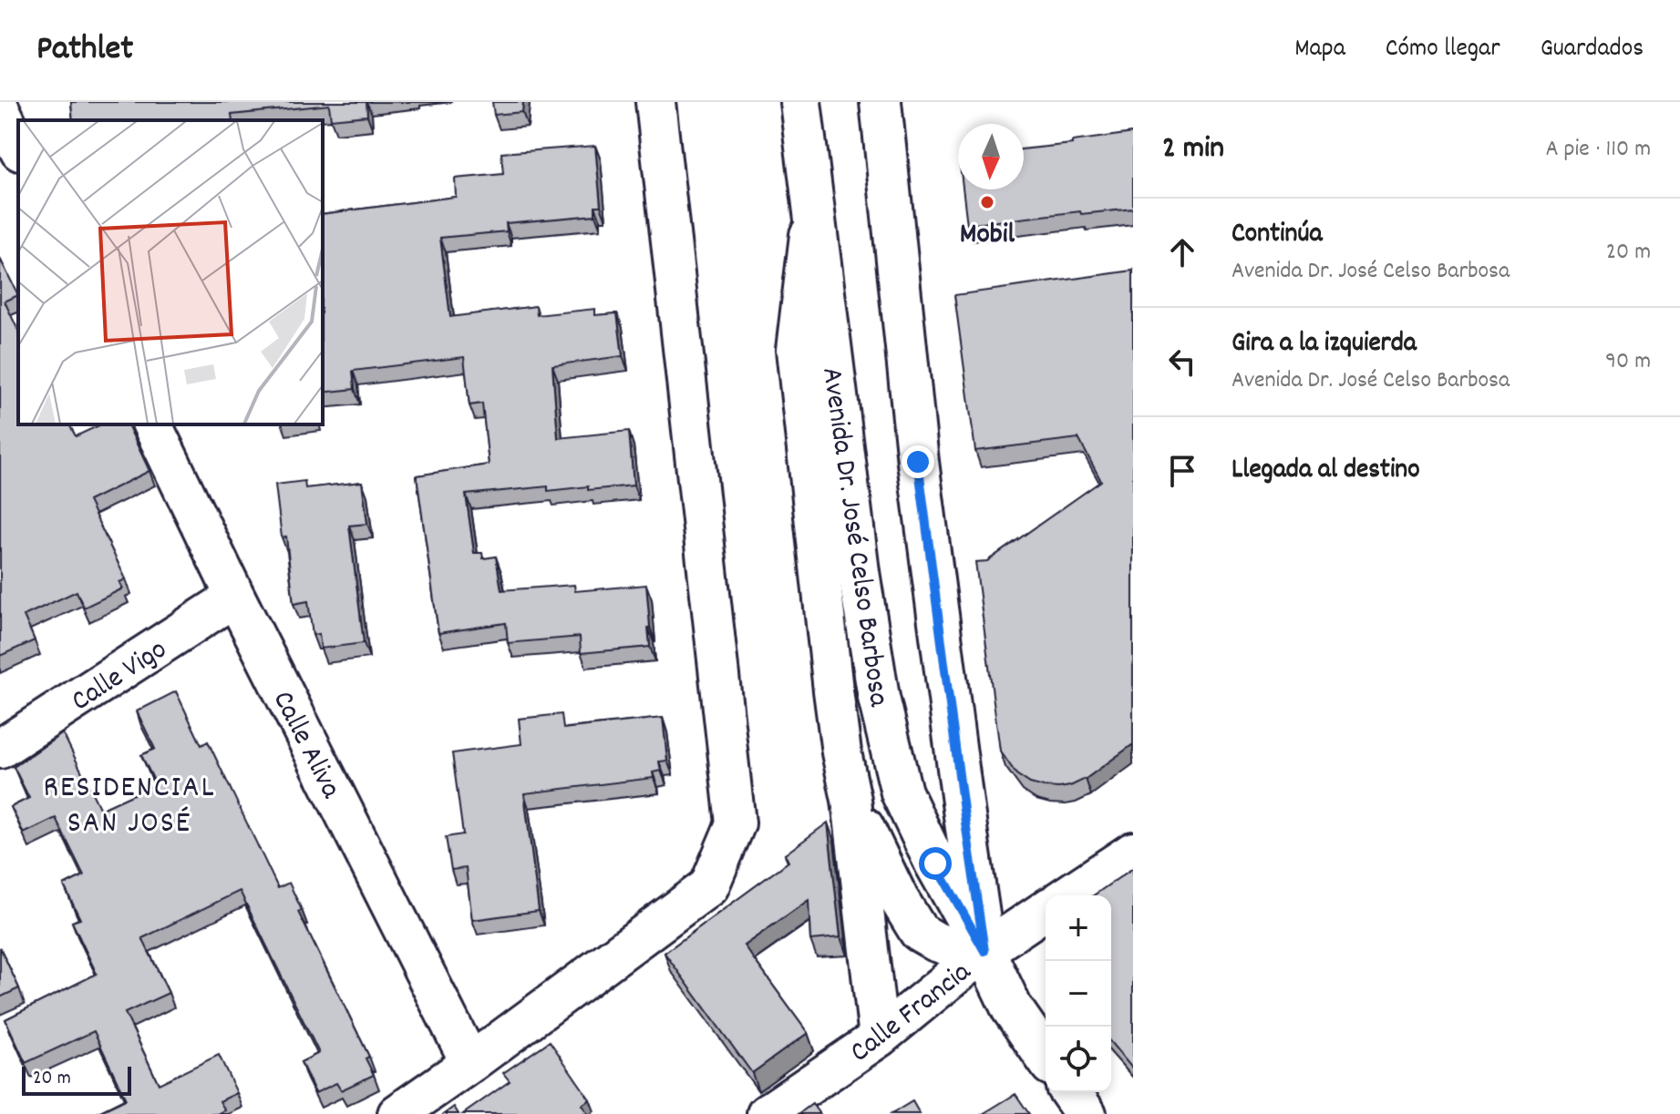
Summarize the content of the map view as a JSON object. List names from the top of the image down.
{
  "streets": {
    "main road": ["Avenida Dr. José Celso Barbosa"],
    "street": ["Calle Vigo", "Calle Aliva", "Calle Francia"]
  },
  "crossings": [
    ["Avenida Dr. José Celso Barbosa", "Calle Francia"],
    ["Calle Vigo", "Calle Aliva"]
  ],
  "districts": ["RESIDENCIAL SAN JOSÉ"],
  "places": ["Mobil"],
  "scale_bar": "20 m",
  "north": "bottom",
  "page": {
    "header": "Pathlet",
    "nav": ["Mapa", "Cómo llegar", "Guardados"],
    "heading": ["2 min", "A pie · 110 m"],
    "list": [
      ["Continúa", "Avenida Dr. José Celso Barbosa", "20 m"],
      ["Gira a la izquierda", "Avenida Dr. José Celso Barbosa", "90 m"],
      "Llegada al destino"
    ],
    "map_buttons": ["+", "−"],
    "scale": "20 m"
  }
}
